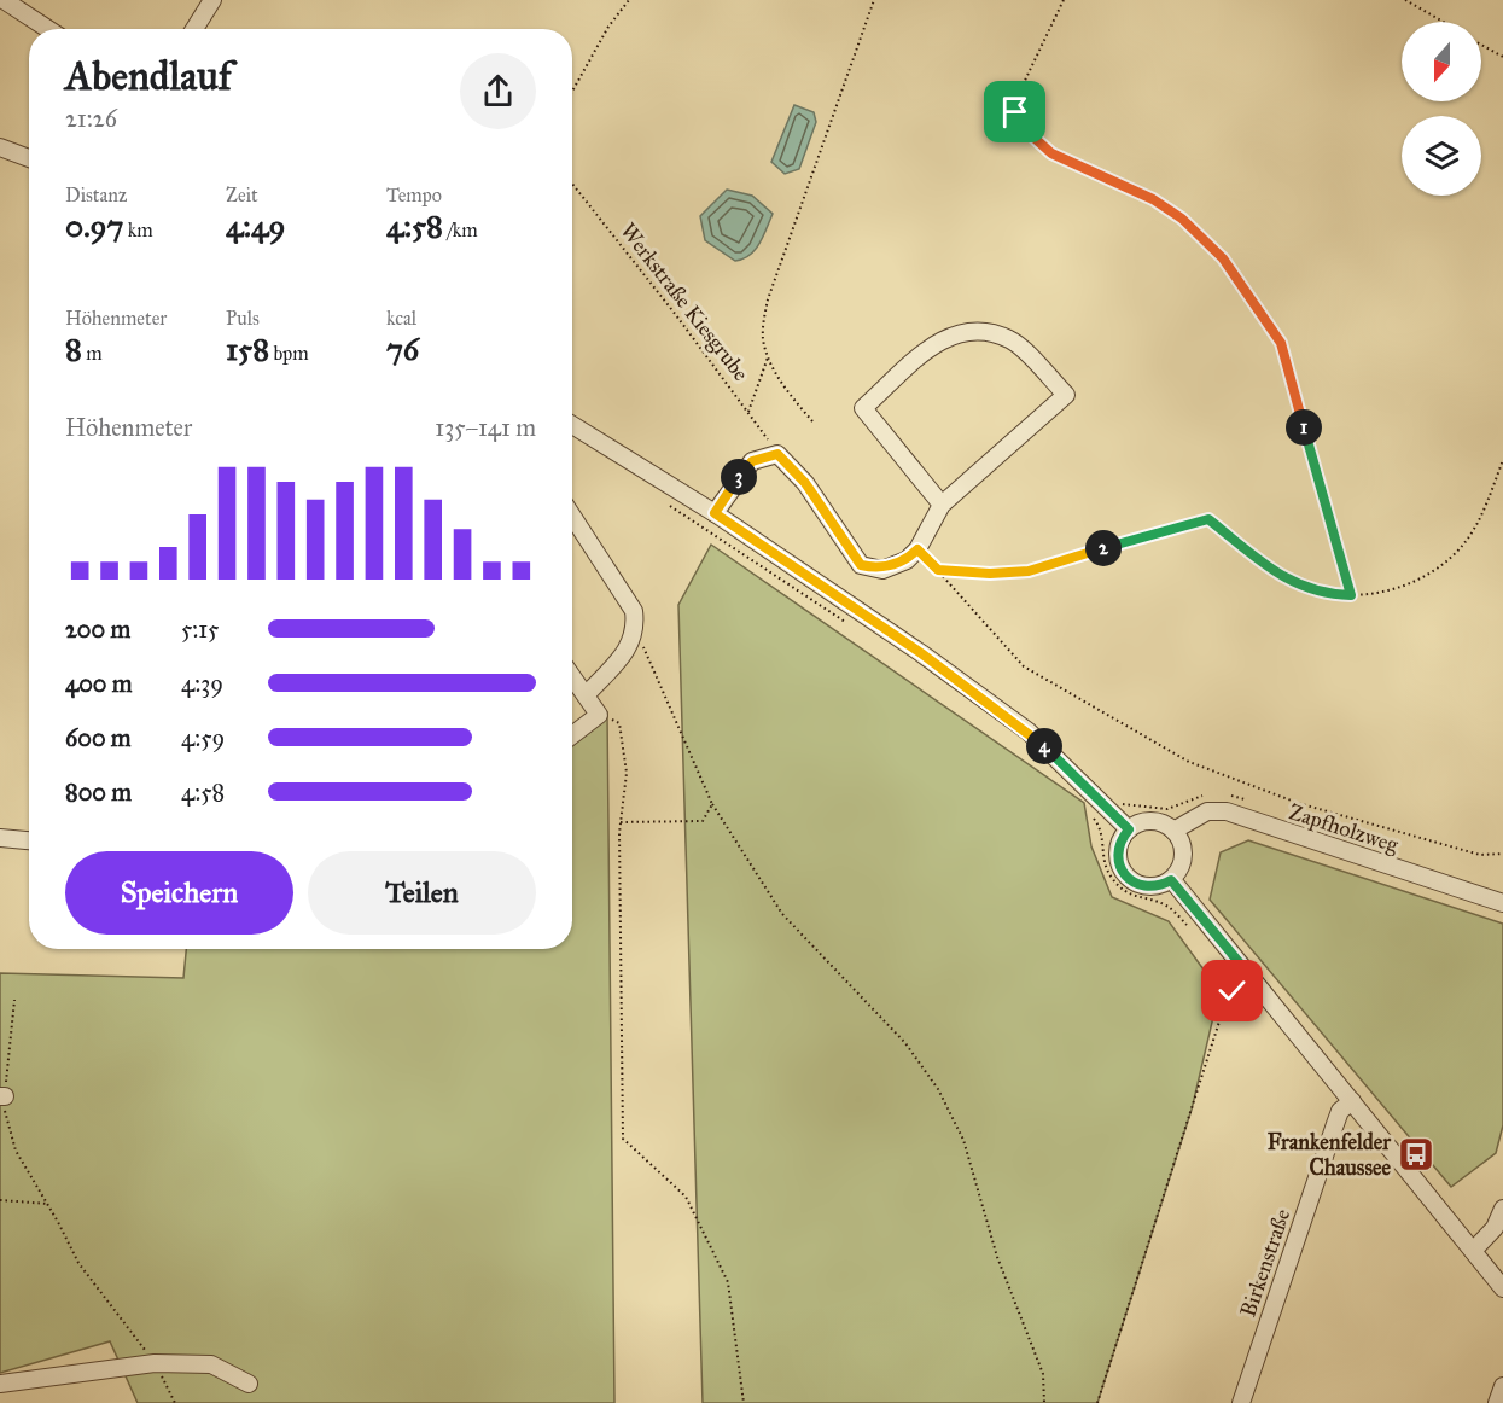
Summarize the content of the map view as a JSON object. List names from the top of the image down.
{
  "streets": {
    "street": ["Zapfholzweg", "Birkenstraße"],
    "path": ["Werkstraße Kiesgrube"]
  },
  "places": {
    "bus stop": ["Frankenfelder Chaussee"]
  },
  "north": "bottom",
  "page": {
    "heading": ["Abendlauf", "21:26"],
    "stats": [
      ["Distanz", "0.97 km"],
      ["Zeit", "4:49"],
      ["Tempo", "4:58 /km"],
      ["Höhenmeter", "8 m"],
      ["Puls", "158 bpm"],
      ["kcal", "76"]
    ],
    "chart": ["Höhenmeter", "135–141 m"],
    "pins": [
      "1",
      "3",
      "2",
      "4"
    ],
    "list": [
      {
        "name": "200 m",
        "note": "5:15"
      },
      {
        "name": "400 m",
        "note": "4:39"
      },
      {
        "name": "600 m",
        "note": "4:59"
      },
      {
        "name": "800 m",
        "note": "4:58"
      }
    ],
    "buttons": ["Speichern", "Teilen"]
  }
}
